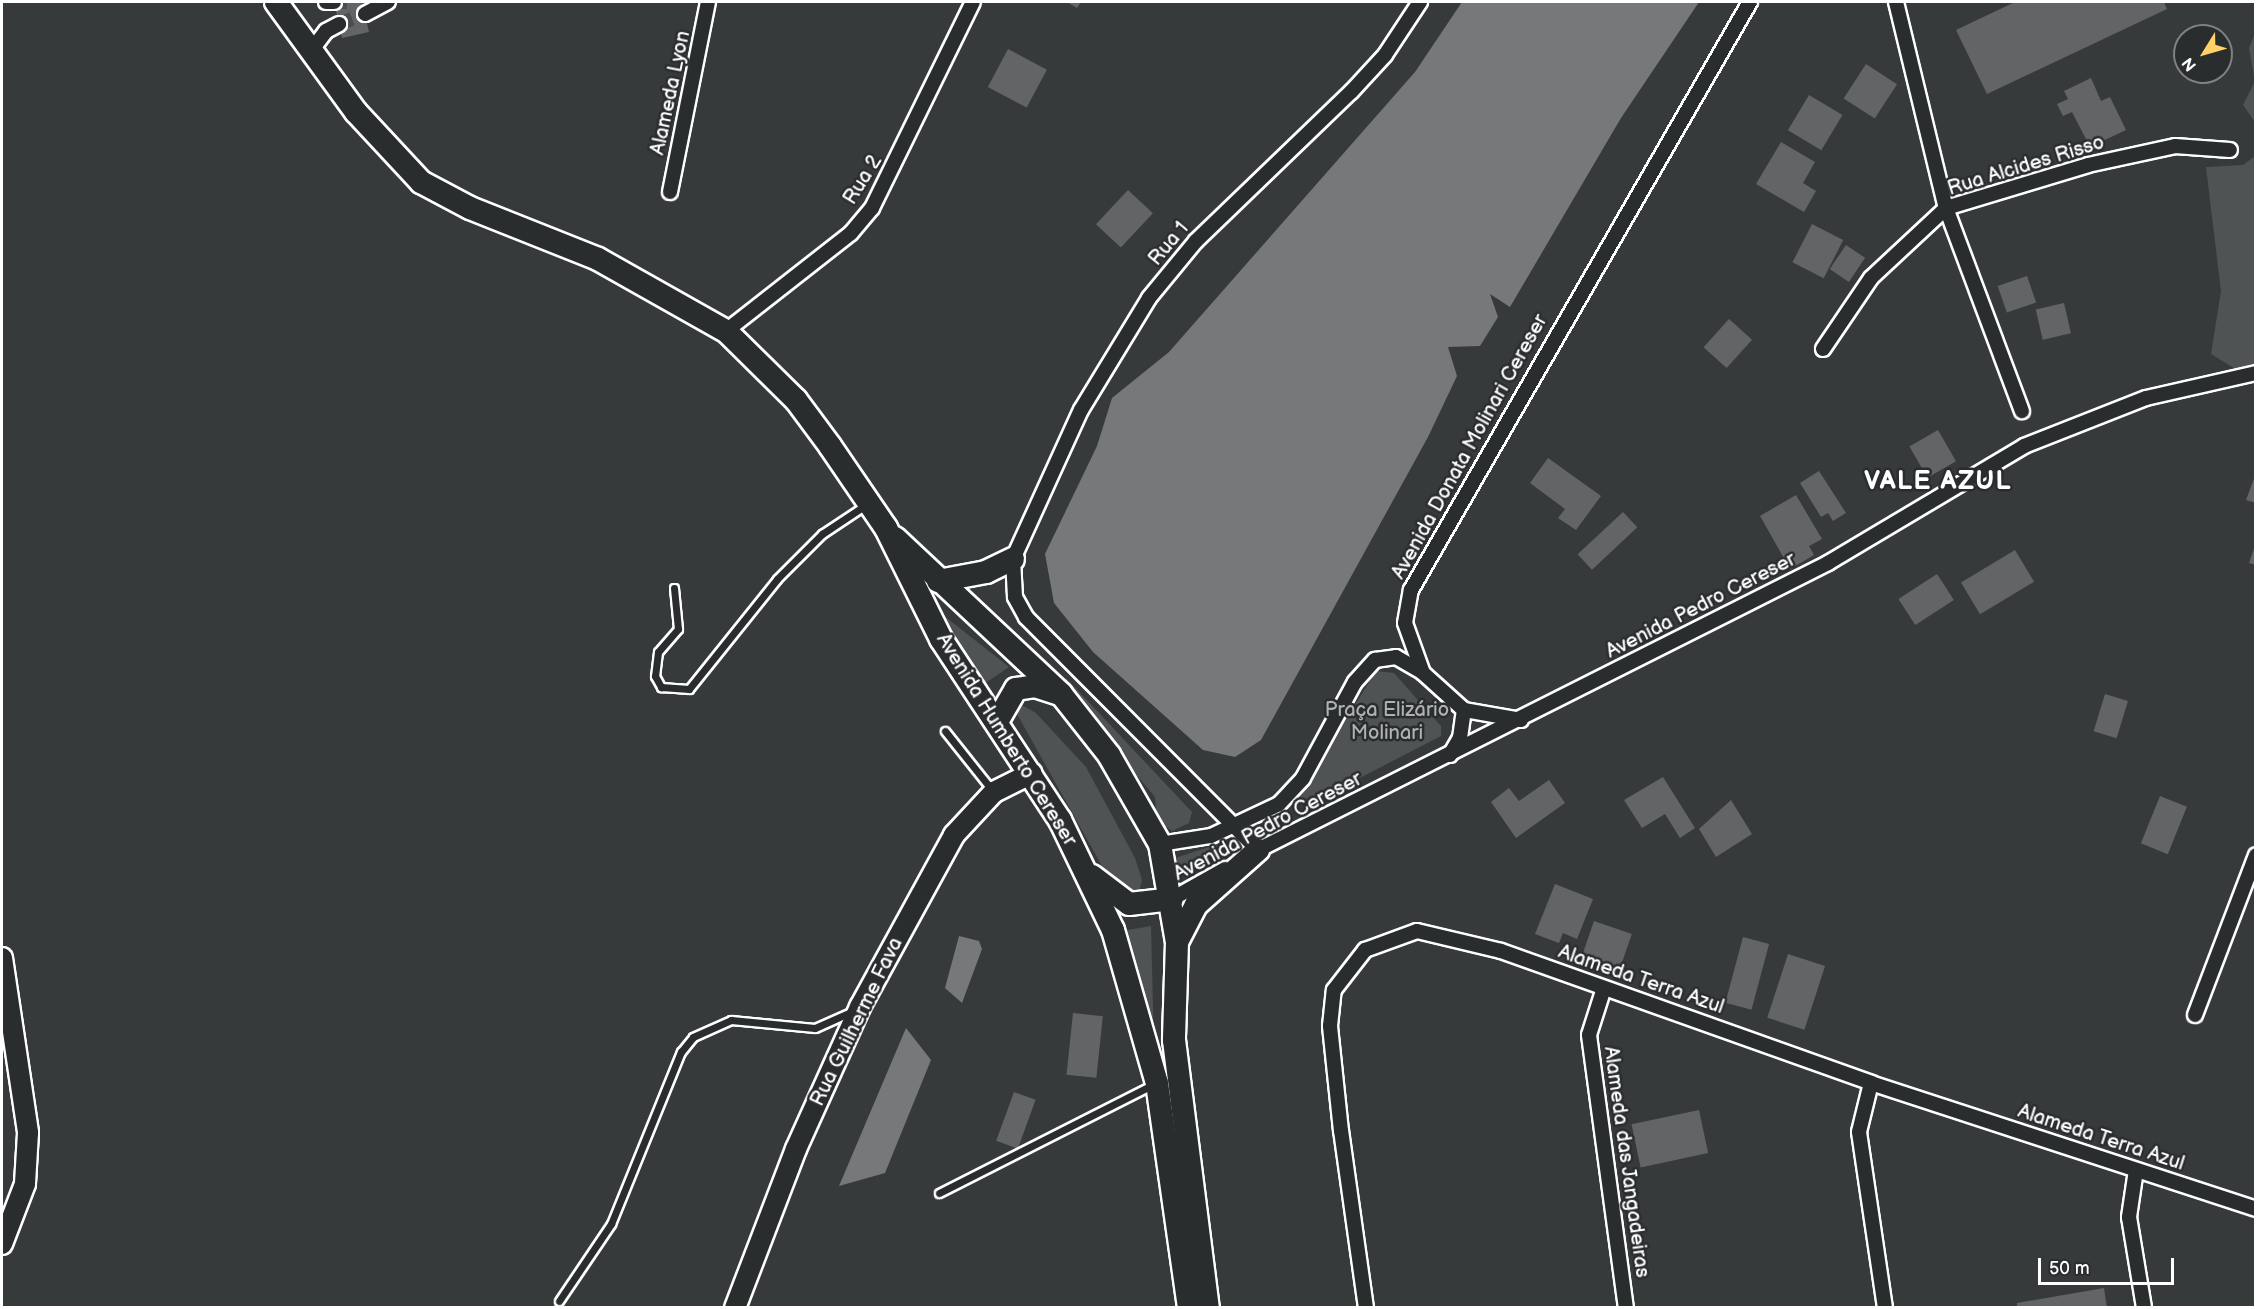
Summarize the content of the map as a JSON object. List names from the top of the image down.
{
  "streets": {
    "main road": ["Avenida Humberto Cereser"],
    "street": [
      "Alameda Lyon",
      "Rua Alcides Risso",
      "Rua 2",
      "Rua 1",
      "Avenida Donata Molinari Cereser",
      "Avenida Pedro Cereser",
      "Alameda Terra Azul",
      "Rua Guilherme Fava",
      "Alameda das Jangadeiras"
    ]
  },
  "crossings": [
    ["Rua 2", "Avenida Humberto Cereser"],
    ["Avenida Pedro Cereser", "Avenida Humberto Cereser"],
    ["Avenida Humberto Cereser", "Rua Guilherme Fava"],
    ["Alameda Terra Azul", "Alameda das Jangadeiras"]
  ],
  "districts": ["VALE AZUL"],
  "parks": ["Praça Elizário Molinari"],
  "scale_bar": "50 m",
  "north": "bottom left"
}
